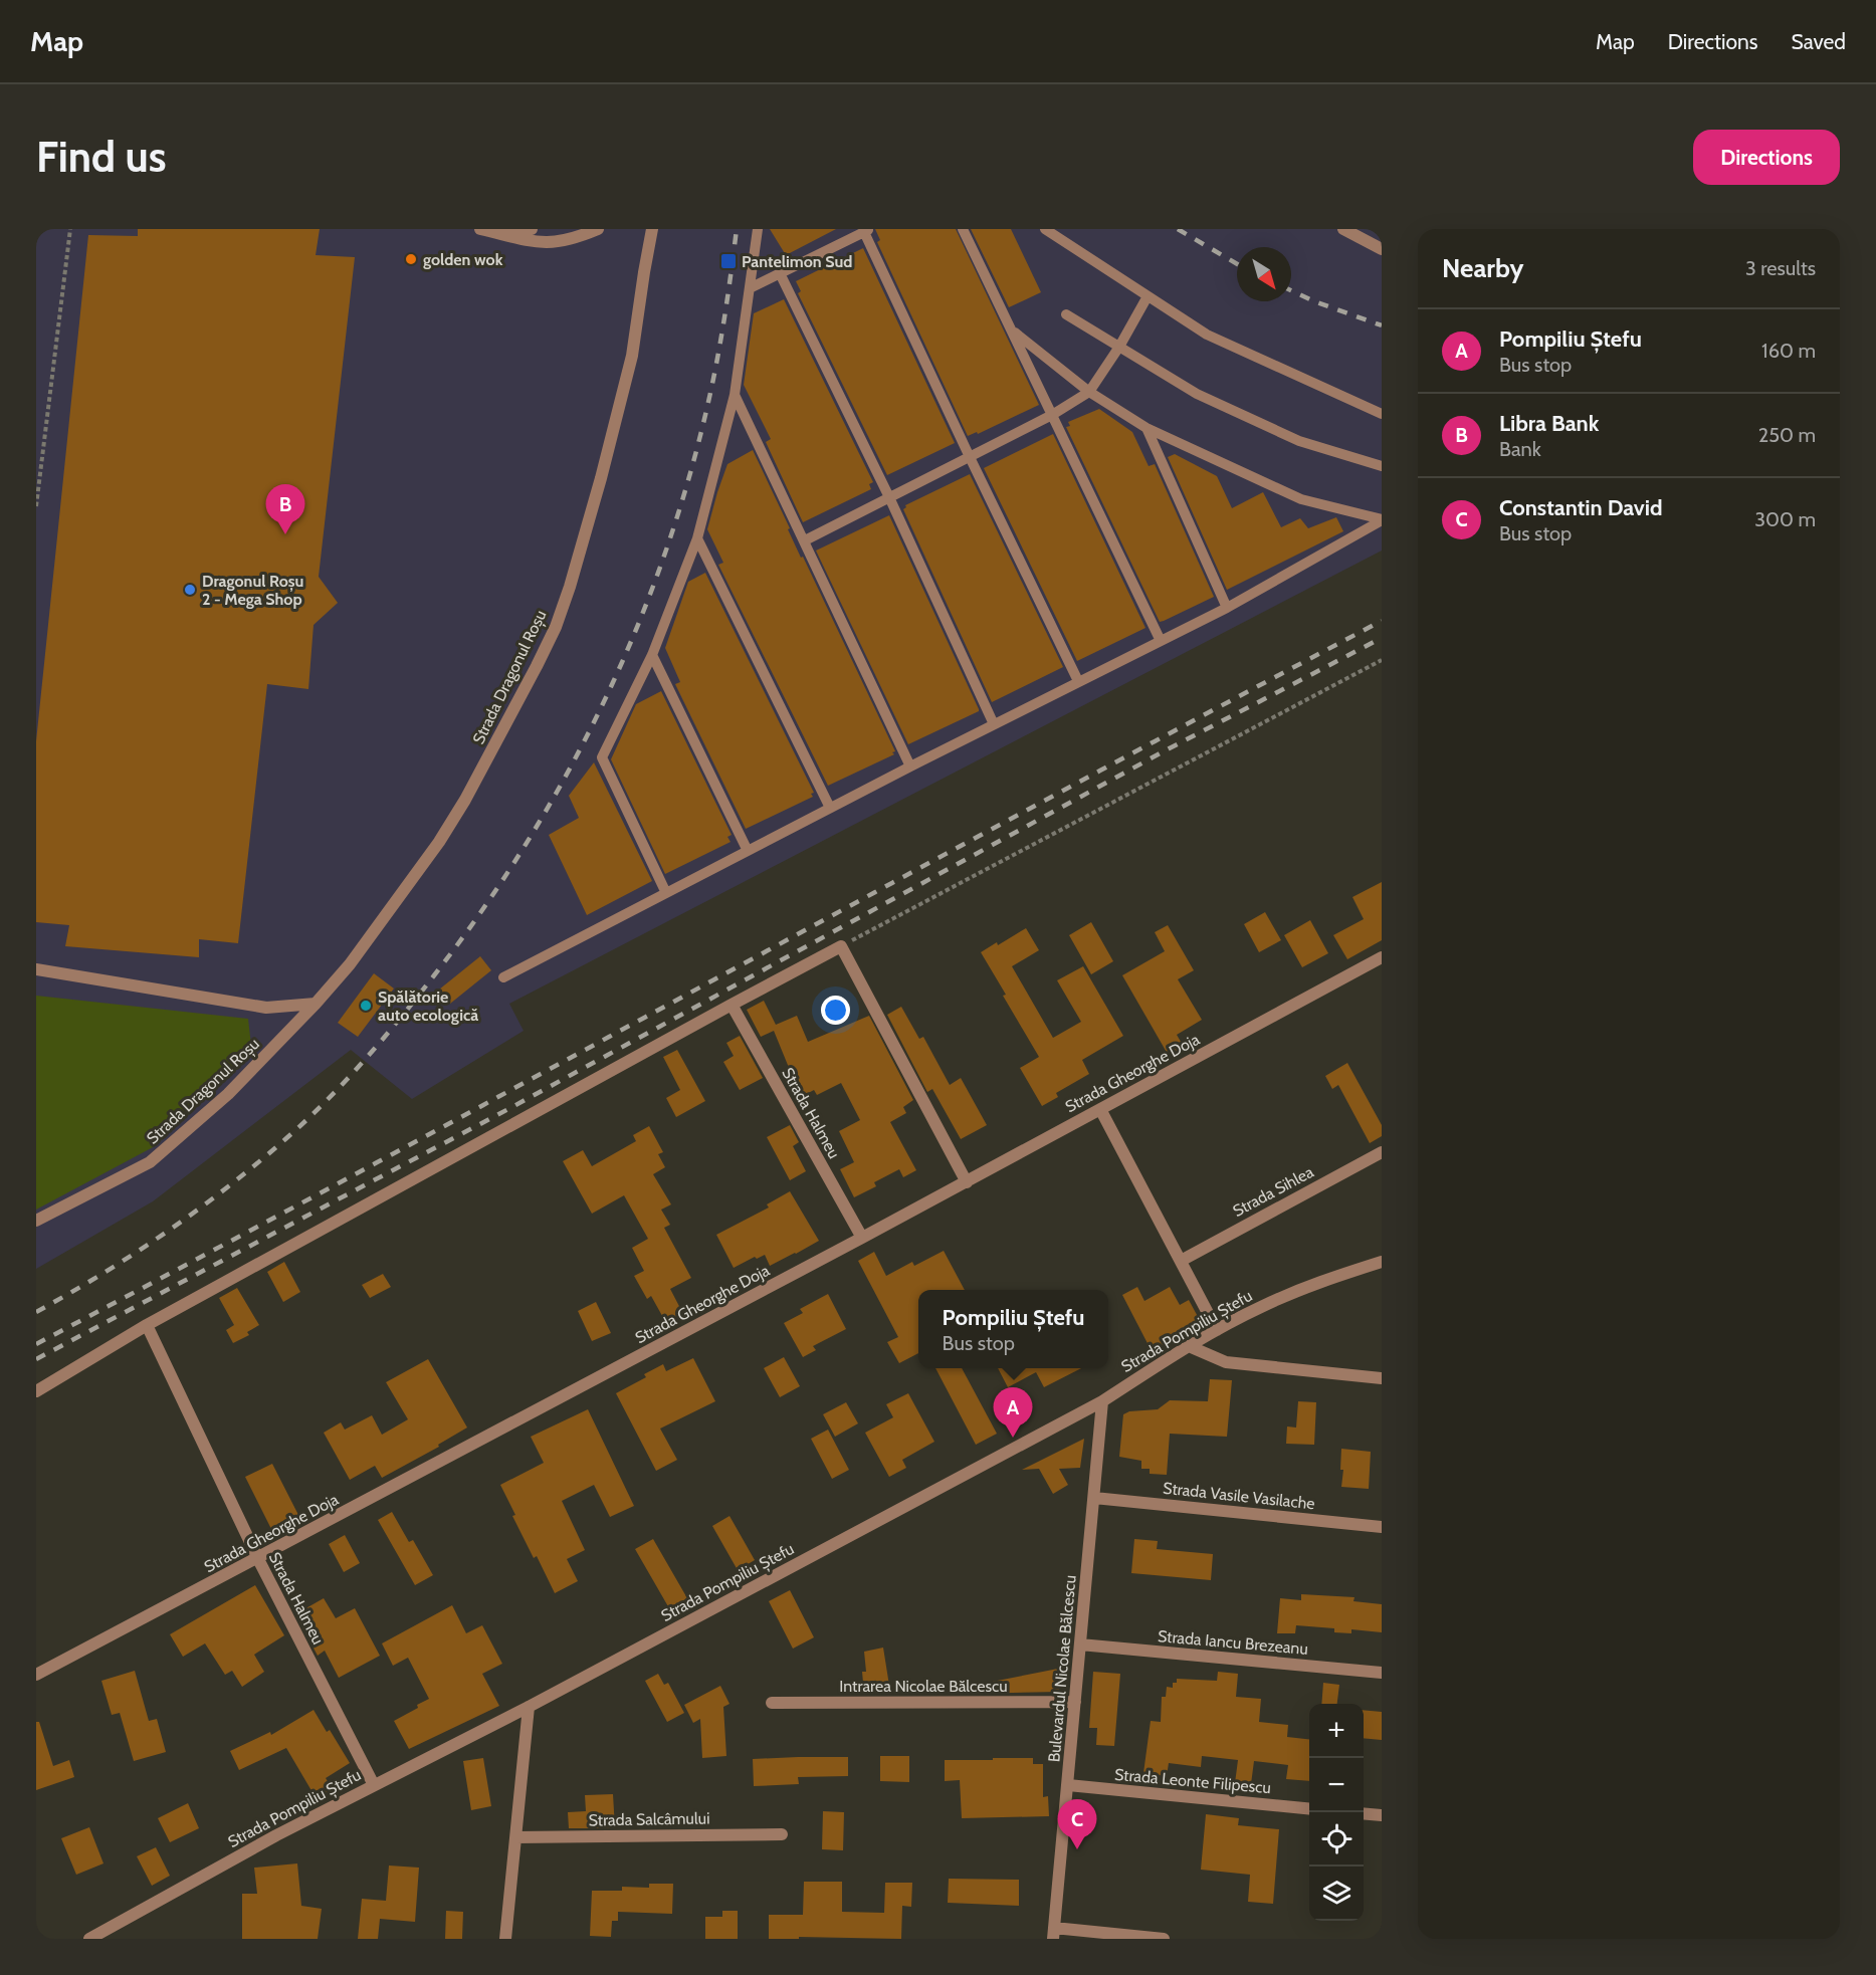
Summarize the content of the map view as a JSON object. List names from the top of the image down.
{
  "streets": {
    "street": [
      "Strada Dragonul Roșu",
      "Strada Gheorghe Doja",
      "Strada Halmeu",
      "Strada Sihlea",
      "Strada Pompiliu Ștefu",
      "Strada Vasile Vasilache",
      "Strada Iancu Brezeanu",
      "Bulevardul Nicolae Bălcescu",
      "Intrarea Nicolae Bălcescu",
      "Strada Leonte Filipescu",
      "Strada Salcâmului"
    ]
  },
  "crossings": [
    ["Strada Gheorghe Doja", "Strada Halmeu"],
    ["Strada Halmeu", "Strada Pompiliu Ștefu"],
    ["Strada Pompiliu Ștefu", "Bulevardul Nicolae Bălcescu"],
    ["Strada Vasile Vasilache", "Bulevardul Nicolae Bălcescu"],
    ["Strada Iancu Brezeanu", "Bulevardul Nicolae Bălcescu"],
    ["Bulevardul Nicolae Bălcescu", "Intrarea Nicolae Bălcescu"],
    ["Bulevardul Nicolae Bălcescu", "Strada Leonte Filipescu"]
  ],
  "places": {
    "other": ["golden wok", "Dragonul Roșu 2 - Mega Shop", "Spălătorie auto ecologică"],
    "transit": ["Pantelimon Sud"]
  },
  "north": "bottom right",
  "page": {
    "header": "Map",
    "nav": ["Map", "Directions", "Saved"],
    "buttons": "Directions",
    "title": "Find us",
    "heading": ["Nearby", "3 results"],
    "list": [
      {
        "mark": "A",
        "name": "Pompiliu Ștefu",
        "note": "Bus stop",
        "value": "160 m"
      },
      {
        "mark": "B",
        "name": "Libra Bank",
        "note": "Bank",
        "value": "250 m"
      },
      {
        "mark": "C",
        "name": "Constantin David",
        "note": "Bus stop",
        "value": "300 m"
      }
    ],
    "pins": ["B", "A", "C"],
    "popup": ["Pompiliu Ștefu", "Bus stop"],
    "map_buttons": ["+", "−"]
  }
}
